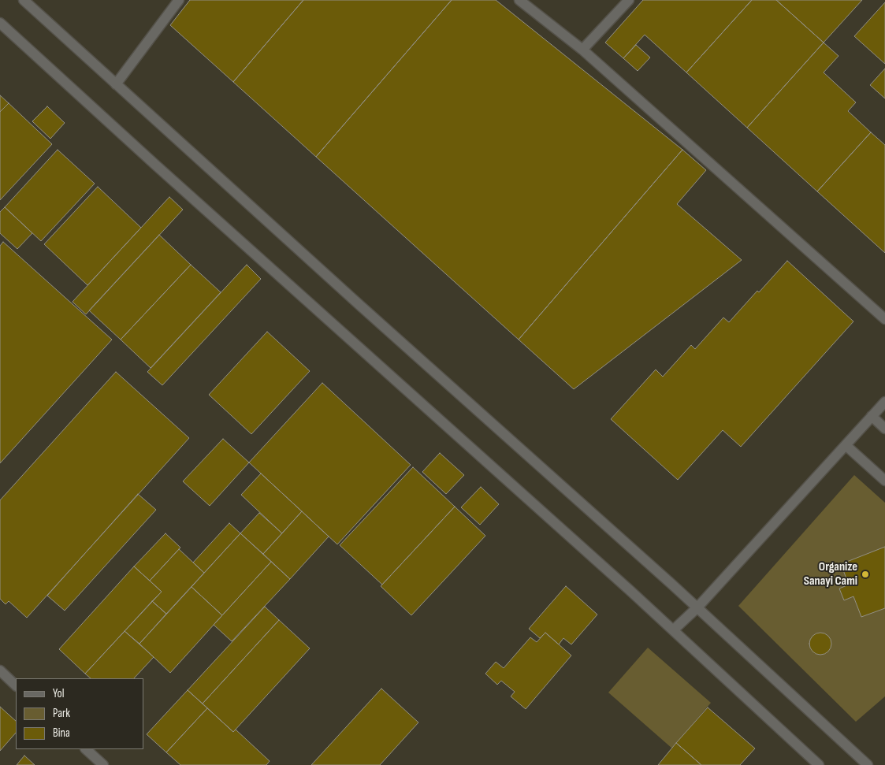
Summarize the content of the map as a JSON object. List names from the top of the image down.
{
  "places": ["Organize Sanayi Cami"],
  "legend": ["Yol", "Park", "Bina"]
}
